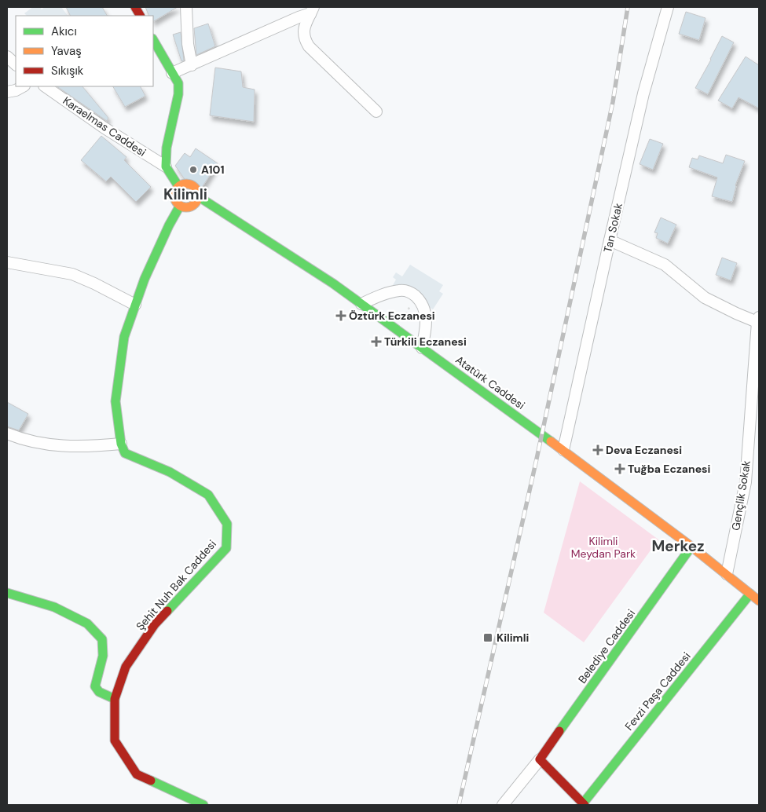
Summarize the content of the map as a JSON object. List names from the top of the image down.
{
  "streets": {
    "main road": [
      "Atatürk Caddesi",
      "Şehit Nuh Bak Caddesi",
      "Belediye Caddesi",
      "Fevzi Paşa Caddesi"
    ],
    "street": ["Karaelmas Caddesi", "Tan Sokak", "Gençlik Sokak"]
  },
  "crossings": [
    ["Tan Sokak", "Atatürk Caddesi"],
    ["Atatürk Caddesi", "Gençlik Sokak"],
    ["Atatürk Caddesi", "Belediye Caddesi"],
    ["Atatürk Caddesi", "Fevzi Paşa Caddesi"]
  ],
  "districts": ["Kilimli", "Merkez"],
  "parks": ["Kilimli Meydan Park"],
  "places": {
    "other": ["A101"],
    "health": [
      "Öztürk Eczanesi",
      "Türkili Eczanesi",
      "Deva Eczanesi",
      "Tuğba Eczanesi"
    ],
    "transit": ["Kilimli"]
  },
  "legend": ["Akıcı", "Yavaş", "Sıkışık"]
}
